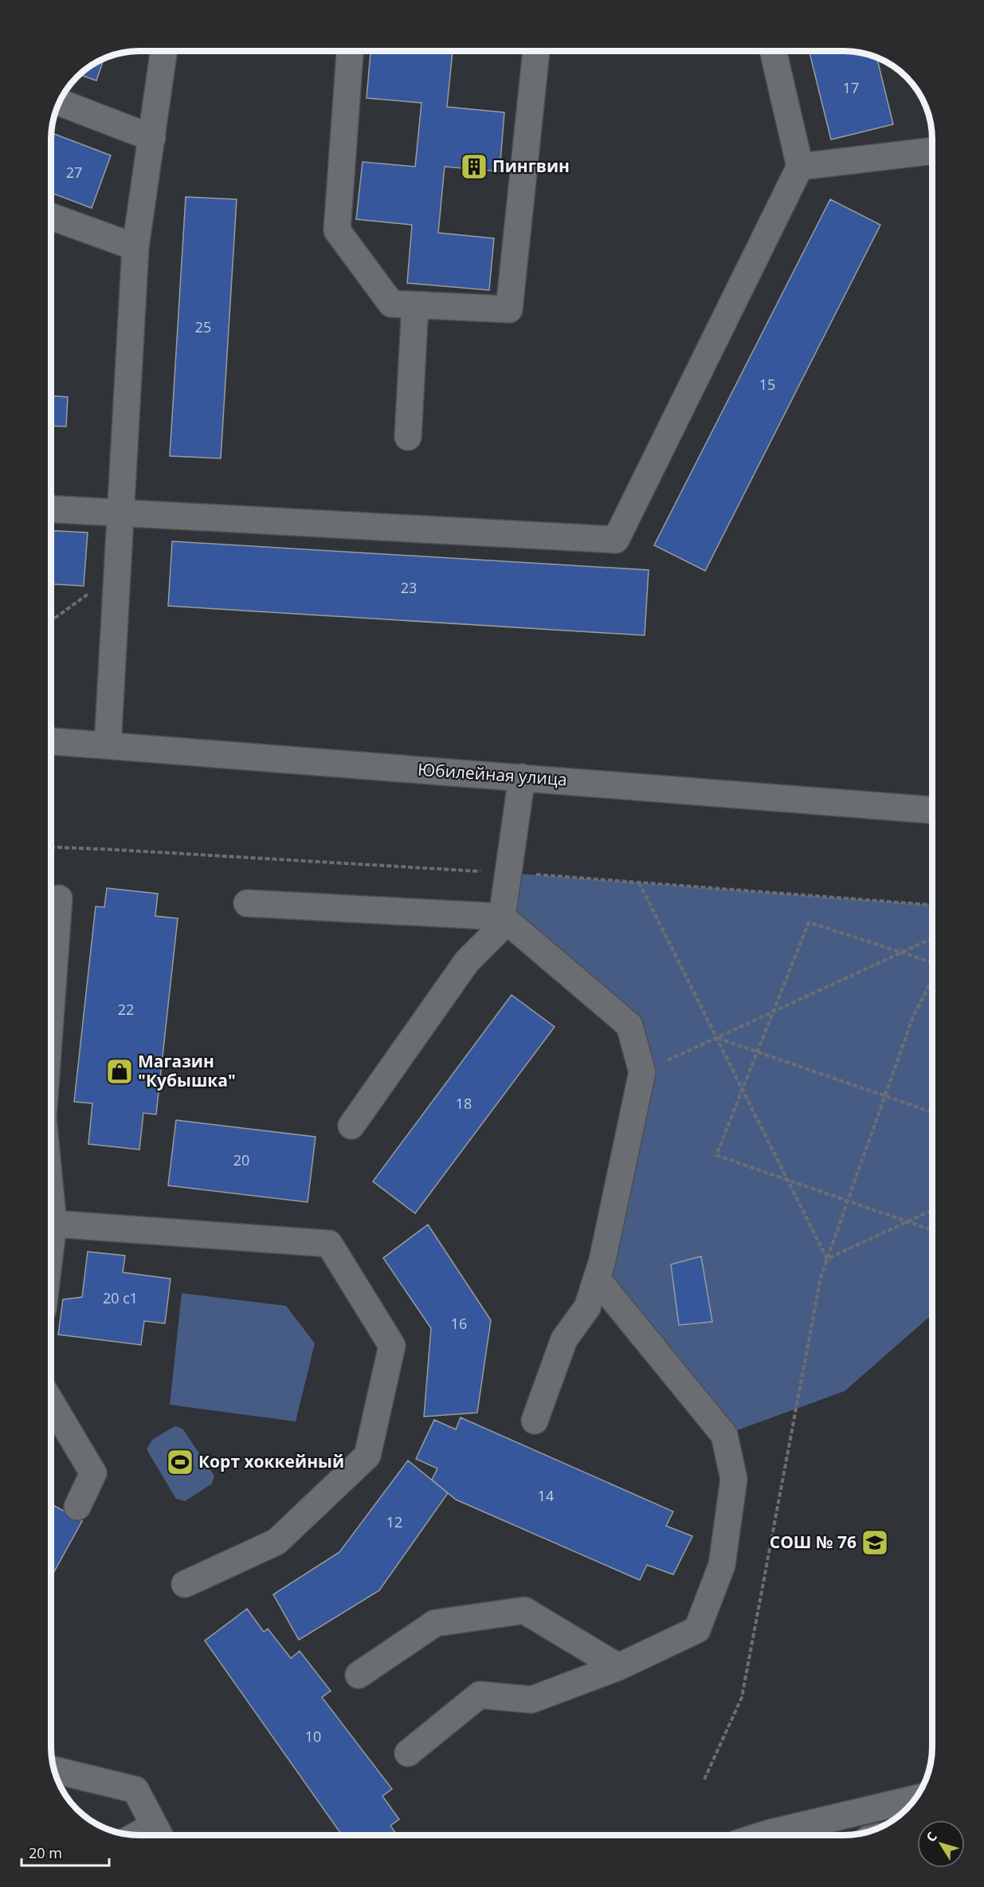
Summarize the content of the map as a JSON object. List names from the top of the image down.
{
  "streets": {
    "street": ["Юбилейная улица"]
  },
  "places": {
    "building": ["Пингвин"],
    "shop": ["Магазин \"Кубышка\""],
    "sports": ["Корт хоккейный"],
    "school or university": ["СОШ № 76"]
  },
  "house_numbers": [
    "17",
    "27",
    "25",
    "15",
    "23",
    "22",
    "18",
    "20",
    "20 с1",
    "16",
    "14",
    "12",
    "10"
  ],
  "scale_bar": "20 m",
  "north": "top left"
}
